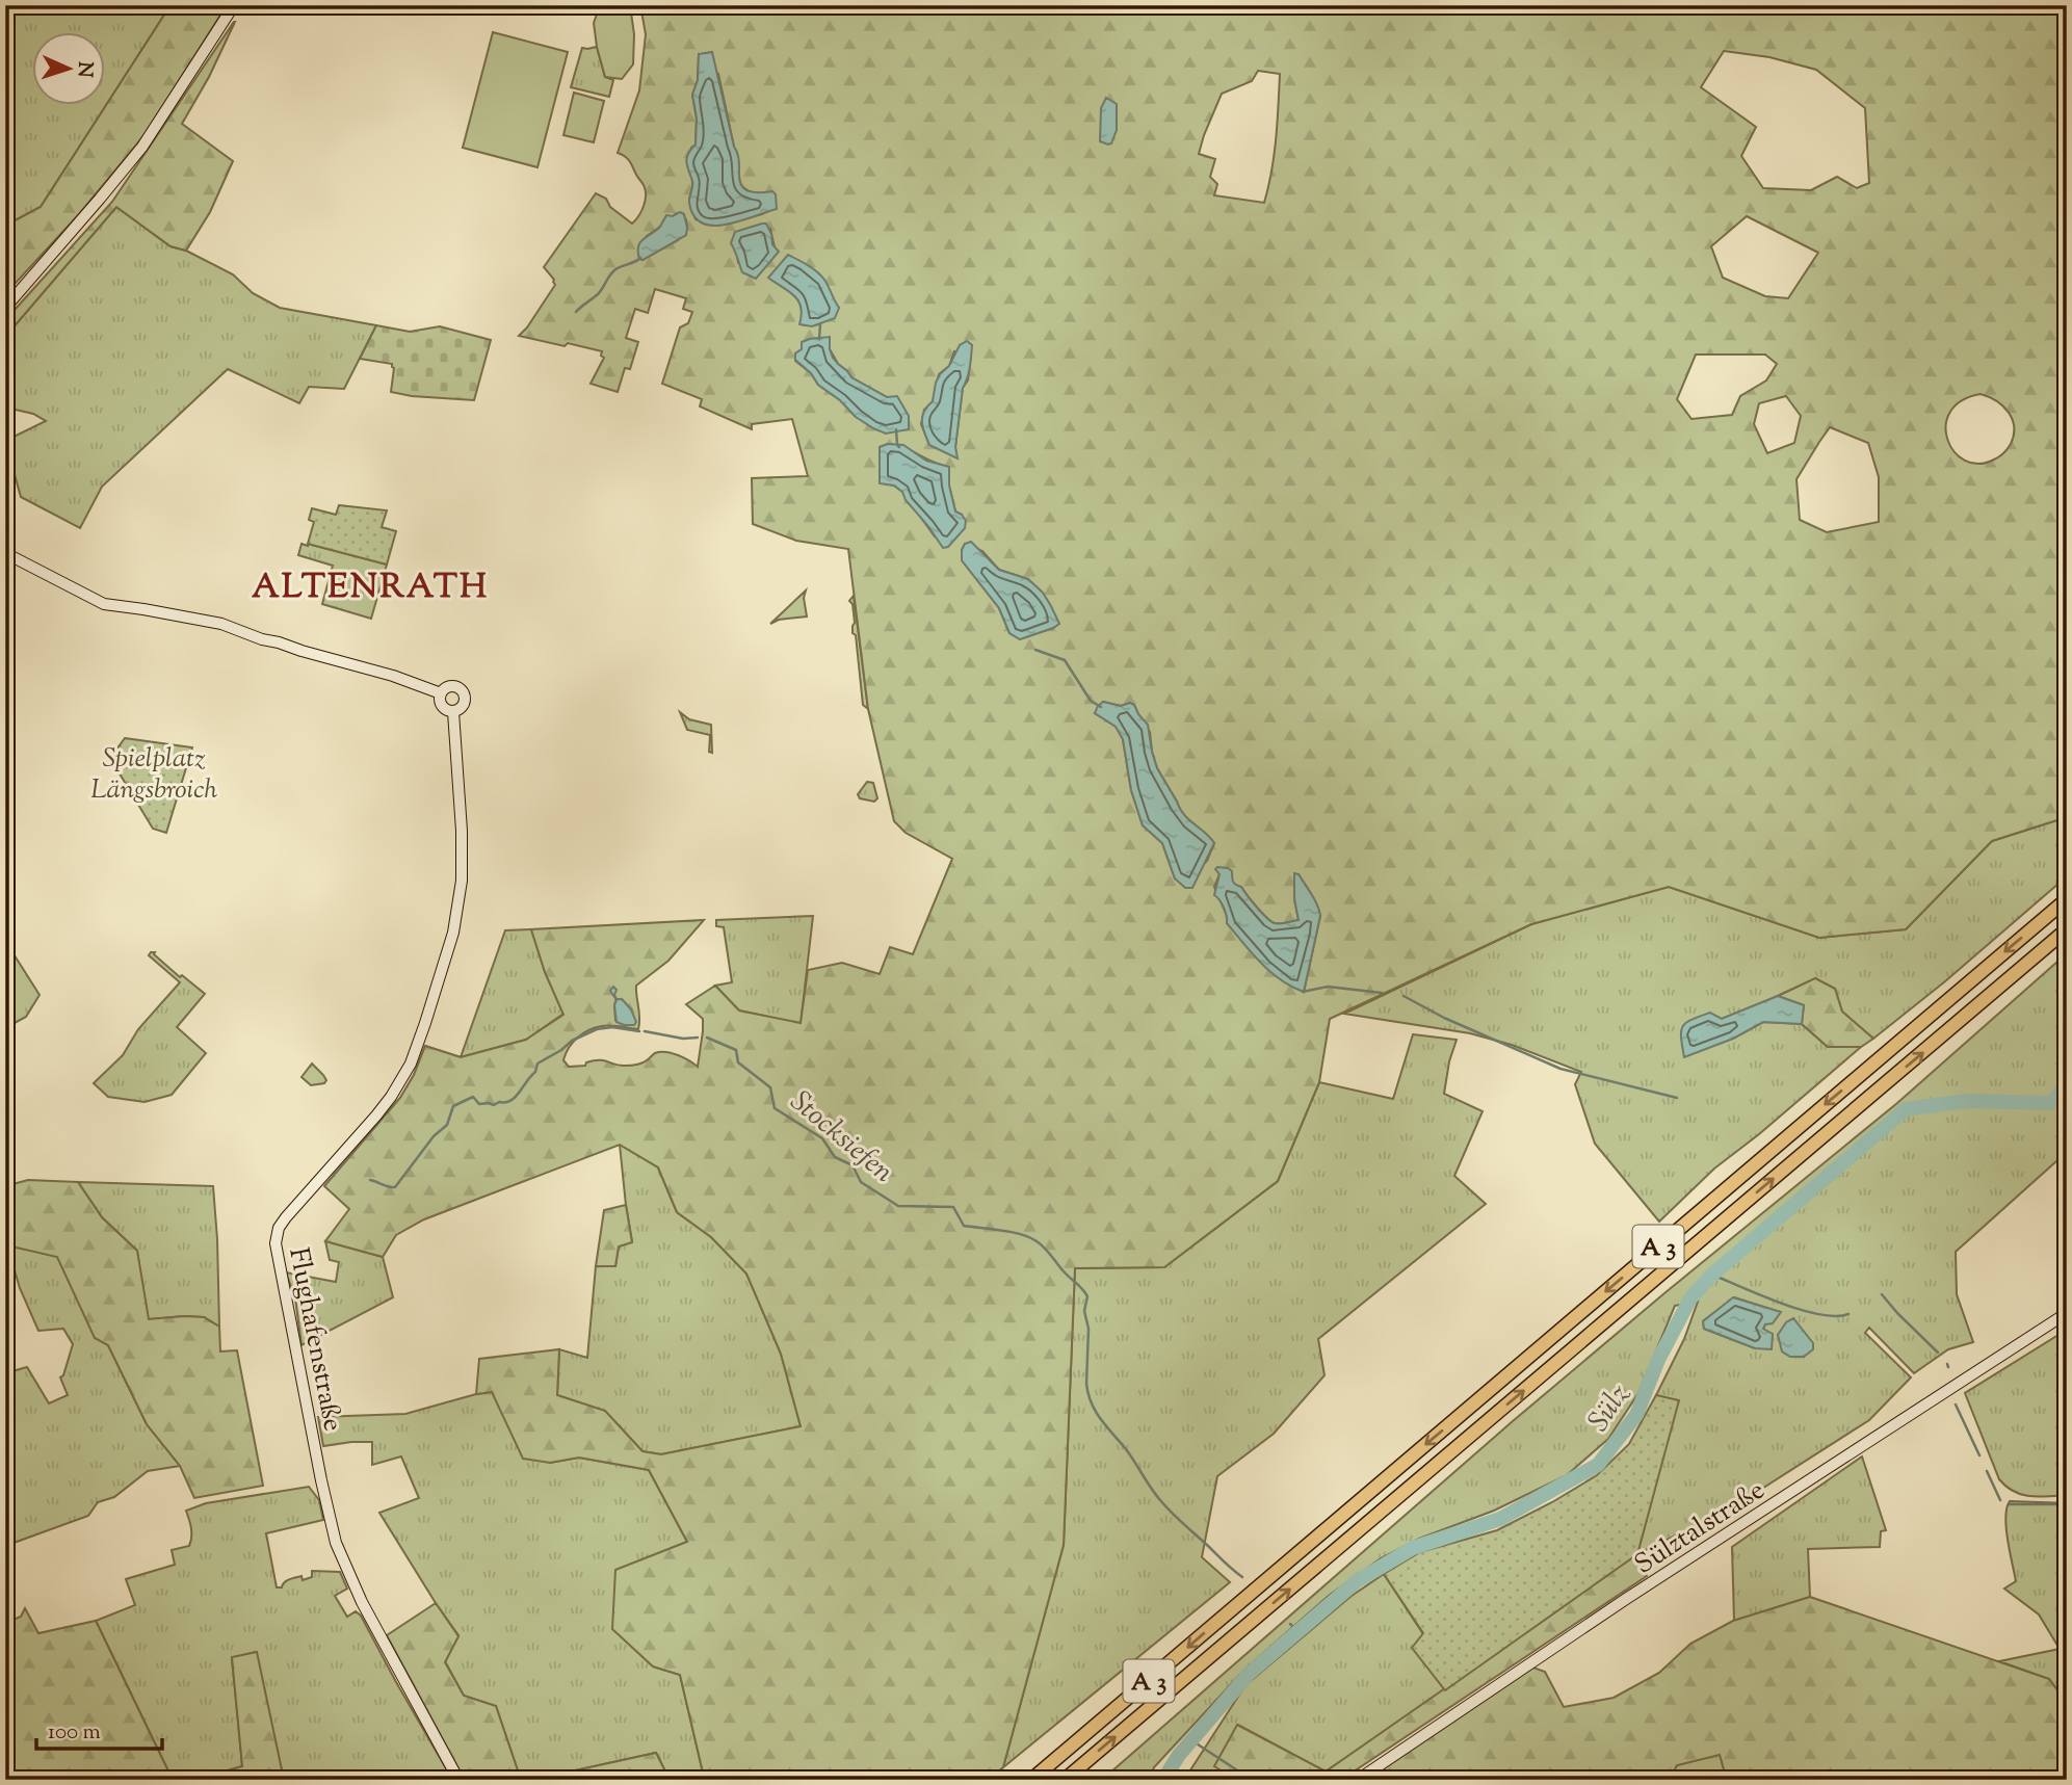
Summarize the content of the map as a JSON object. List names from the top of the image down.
{
  "streets": {
    "highway": ["A 3"],
    "main road": ["Flughafenstraße", "Sülztalstraße"]
  },
  "districts": ["ALTENRATH"],
  "water": ["Stocksiefen", "Sülz"],
  "parks": ["Spielplatz Längsbroich"],
  "scale_bar": "100 m",
  "north": "right"
}
